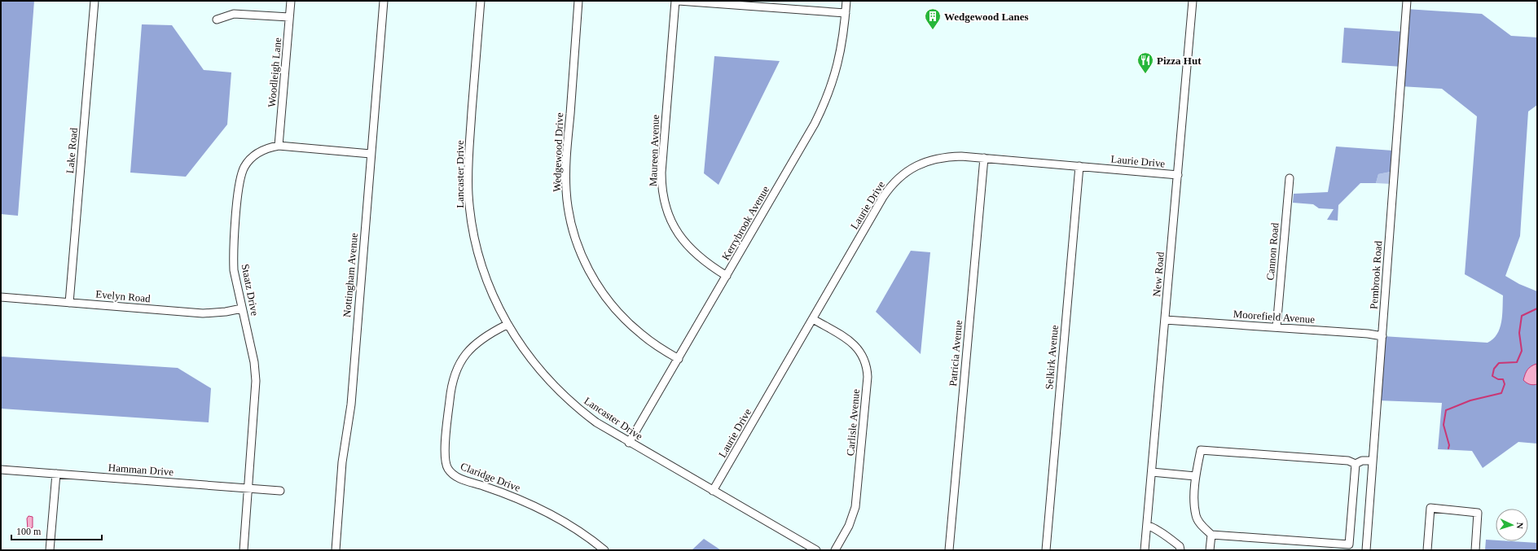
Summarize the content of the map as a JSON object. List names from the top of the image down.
{
  "streets": {
    "street": [
      "Woodleigh Lane",
      "Lake Road",
      "Maureen Avenue",
      "Wedgewood Drive",
      "Laurie Drive",
      "Lancaster Drive",
      "Kerrybrook Avenue",
      "Cannon Road",
      "New Road",
      "Nottingham Avenue",
      "Pembrook Road",
      "Staatz Drive",
      "Evelyn Road",
      "Moorefield Avenue",
      "Patricia Avenue",
      "Selkirk Avenue",
      "Carlisle Avenue",
      "Hamman Drive",
      "Claridge Drive"
    ]
  },
  "crossings": [
    ["Woodleigh Lane", "Staatz Drive"],
    ["Lake Road", "Evelyn Road"],
    ["Maureen Avenue", "Kerrybrook Avenue"],
    ["Wedgewood Drive", "Kerrybrook Avenue"],
    ["Laurie Drive", "Lancaster Drive"],
    ["Laurie Drive", "New Road"],
    ["Laurie Drive", "Patricia Avenue"],
    ["Laurie Drive", "Selkirk Avenue"],
    ["Laurie Drive", "Carlisle Avenue"],
    ["Lancaster Drive", "Kerrybrook Avenue"],
    ["Lancaster Drive", "Claridge Drive"],
    ["Cannon Road", "Moorefield Avenue"],
    ["New Road", "Moorefield Avenue"],
    ["Nottingham Avenue", "Staatz Drive"],
    ["Pembrook Road", "Moorefield Avenue"],
    ["Staatz Drive", "Evelyn Road"],
    ["Staatz Drive", "Hamman Drive"]
  ],
  "places": {
    "building": ["Wedgewood Lanes"],
    "restaurant": ["Pizza Hut"]
  },
  "scale_bar": "100 m",
  "north": "right"
}
